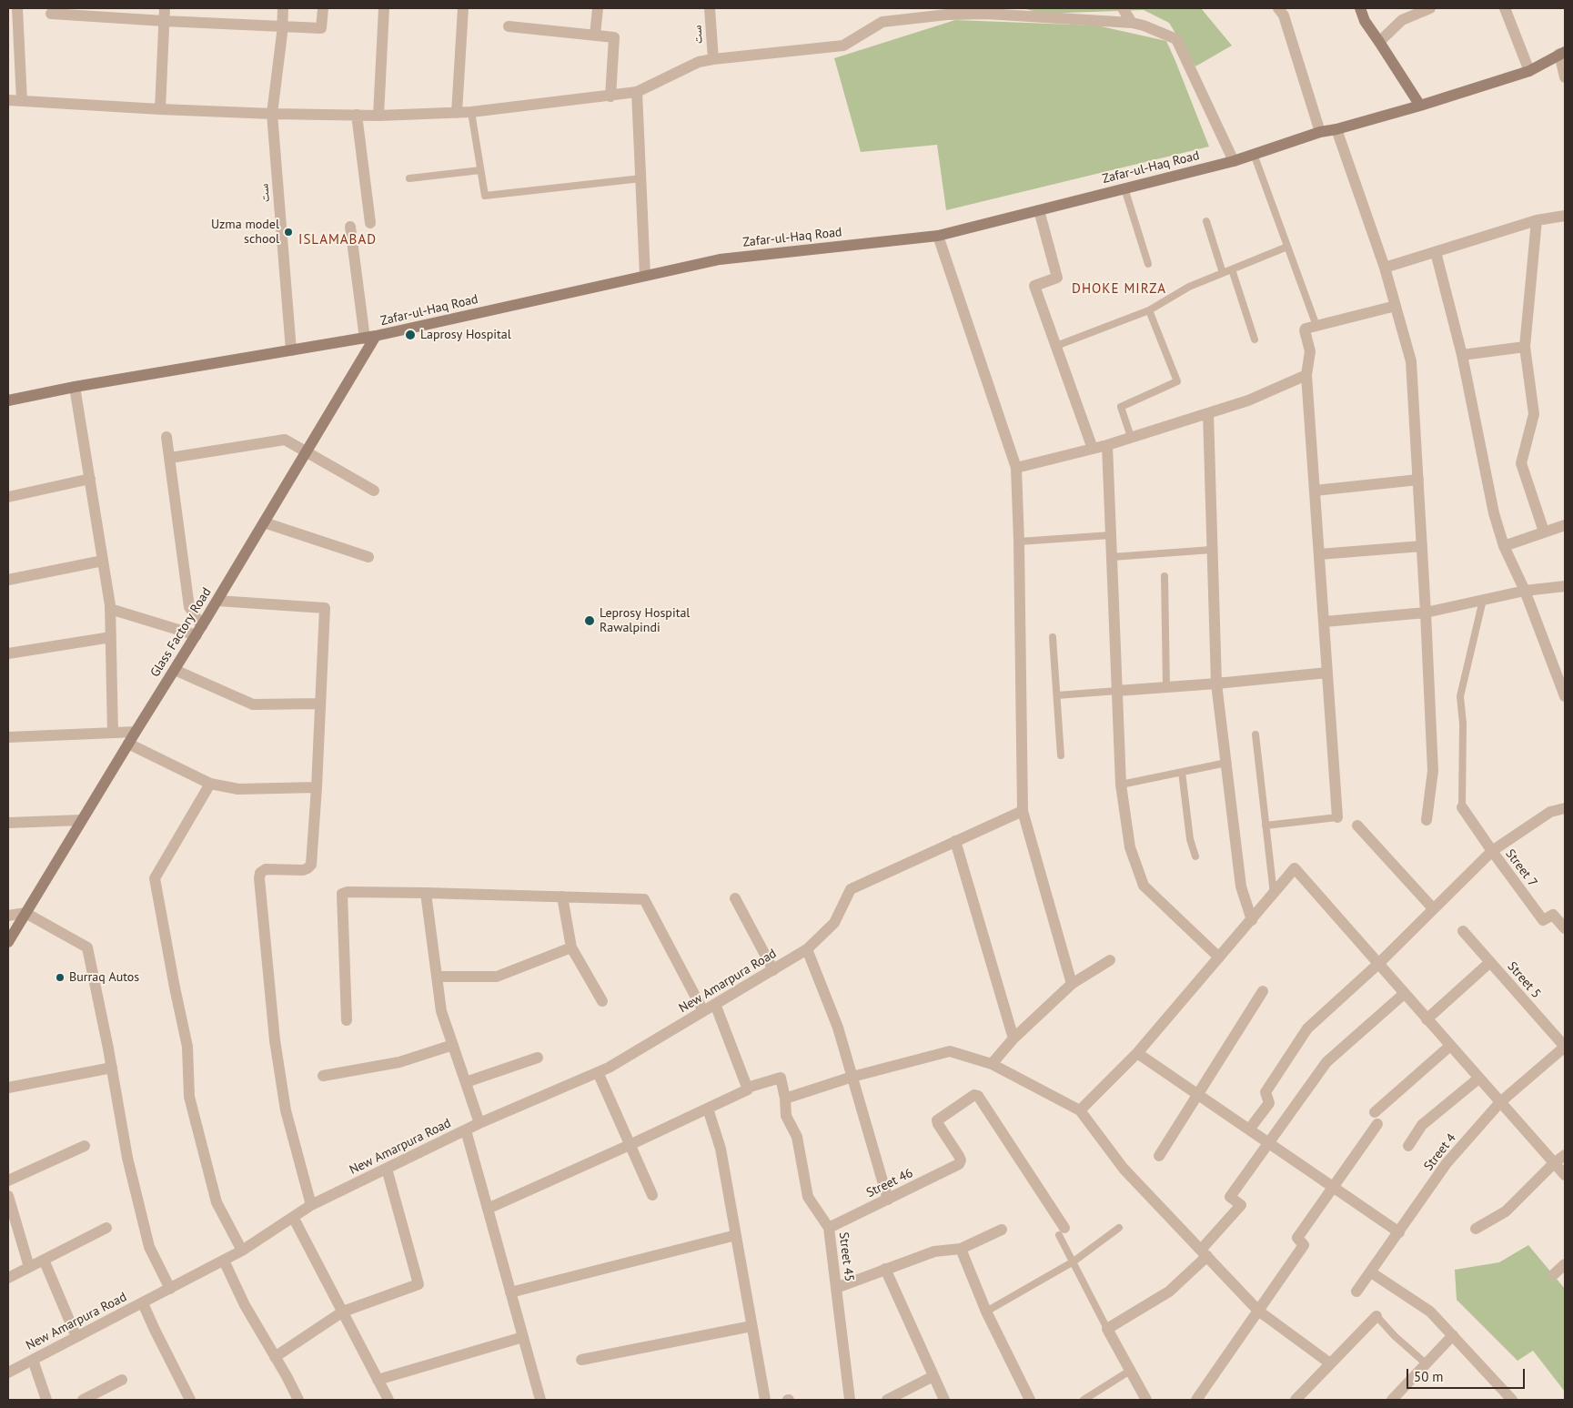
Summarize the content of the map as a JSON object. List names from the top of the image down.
{
  "streets": {
    "street": [
      "ست",
      "Zafar-ul-Haq Road",
      "Glass Factory Road",
      "Street 7",
      "Street 5",
      "New Amarpura Road",
      "Street 4",
      "Street 46",
      "Street 45"
    ]
  },
  "crossings": [
    ["ست", "Zafar-ul-Haq Road"],
    ["Zafar-ul-Haq Road", "Glass Factory Road"],
    ["Street 5", "Street 4"],
    ["Street 46", "Street 45"]
  ],
  "districts": ["ISLAMABAD", "DHOKE MIRZA"],
  "places": [
    "Uzma model school",
    "Laprosy Hospital",
    "Leprosy Hospital Rawalpindi",
    "Burraq Autos"
  ],
  "scale_bar": "50 m"
}
